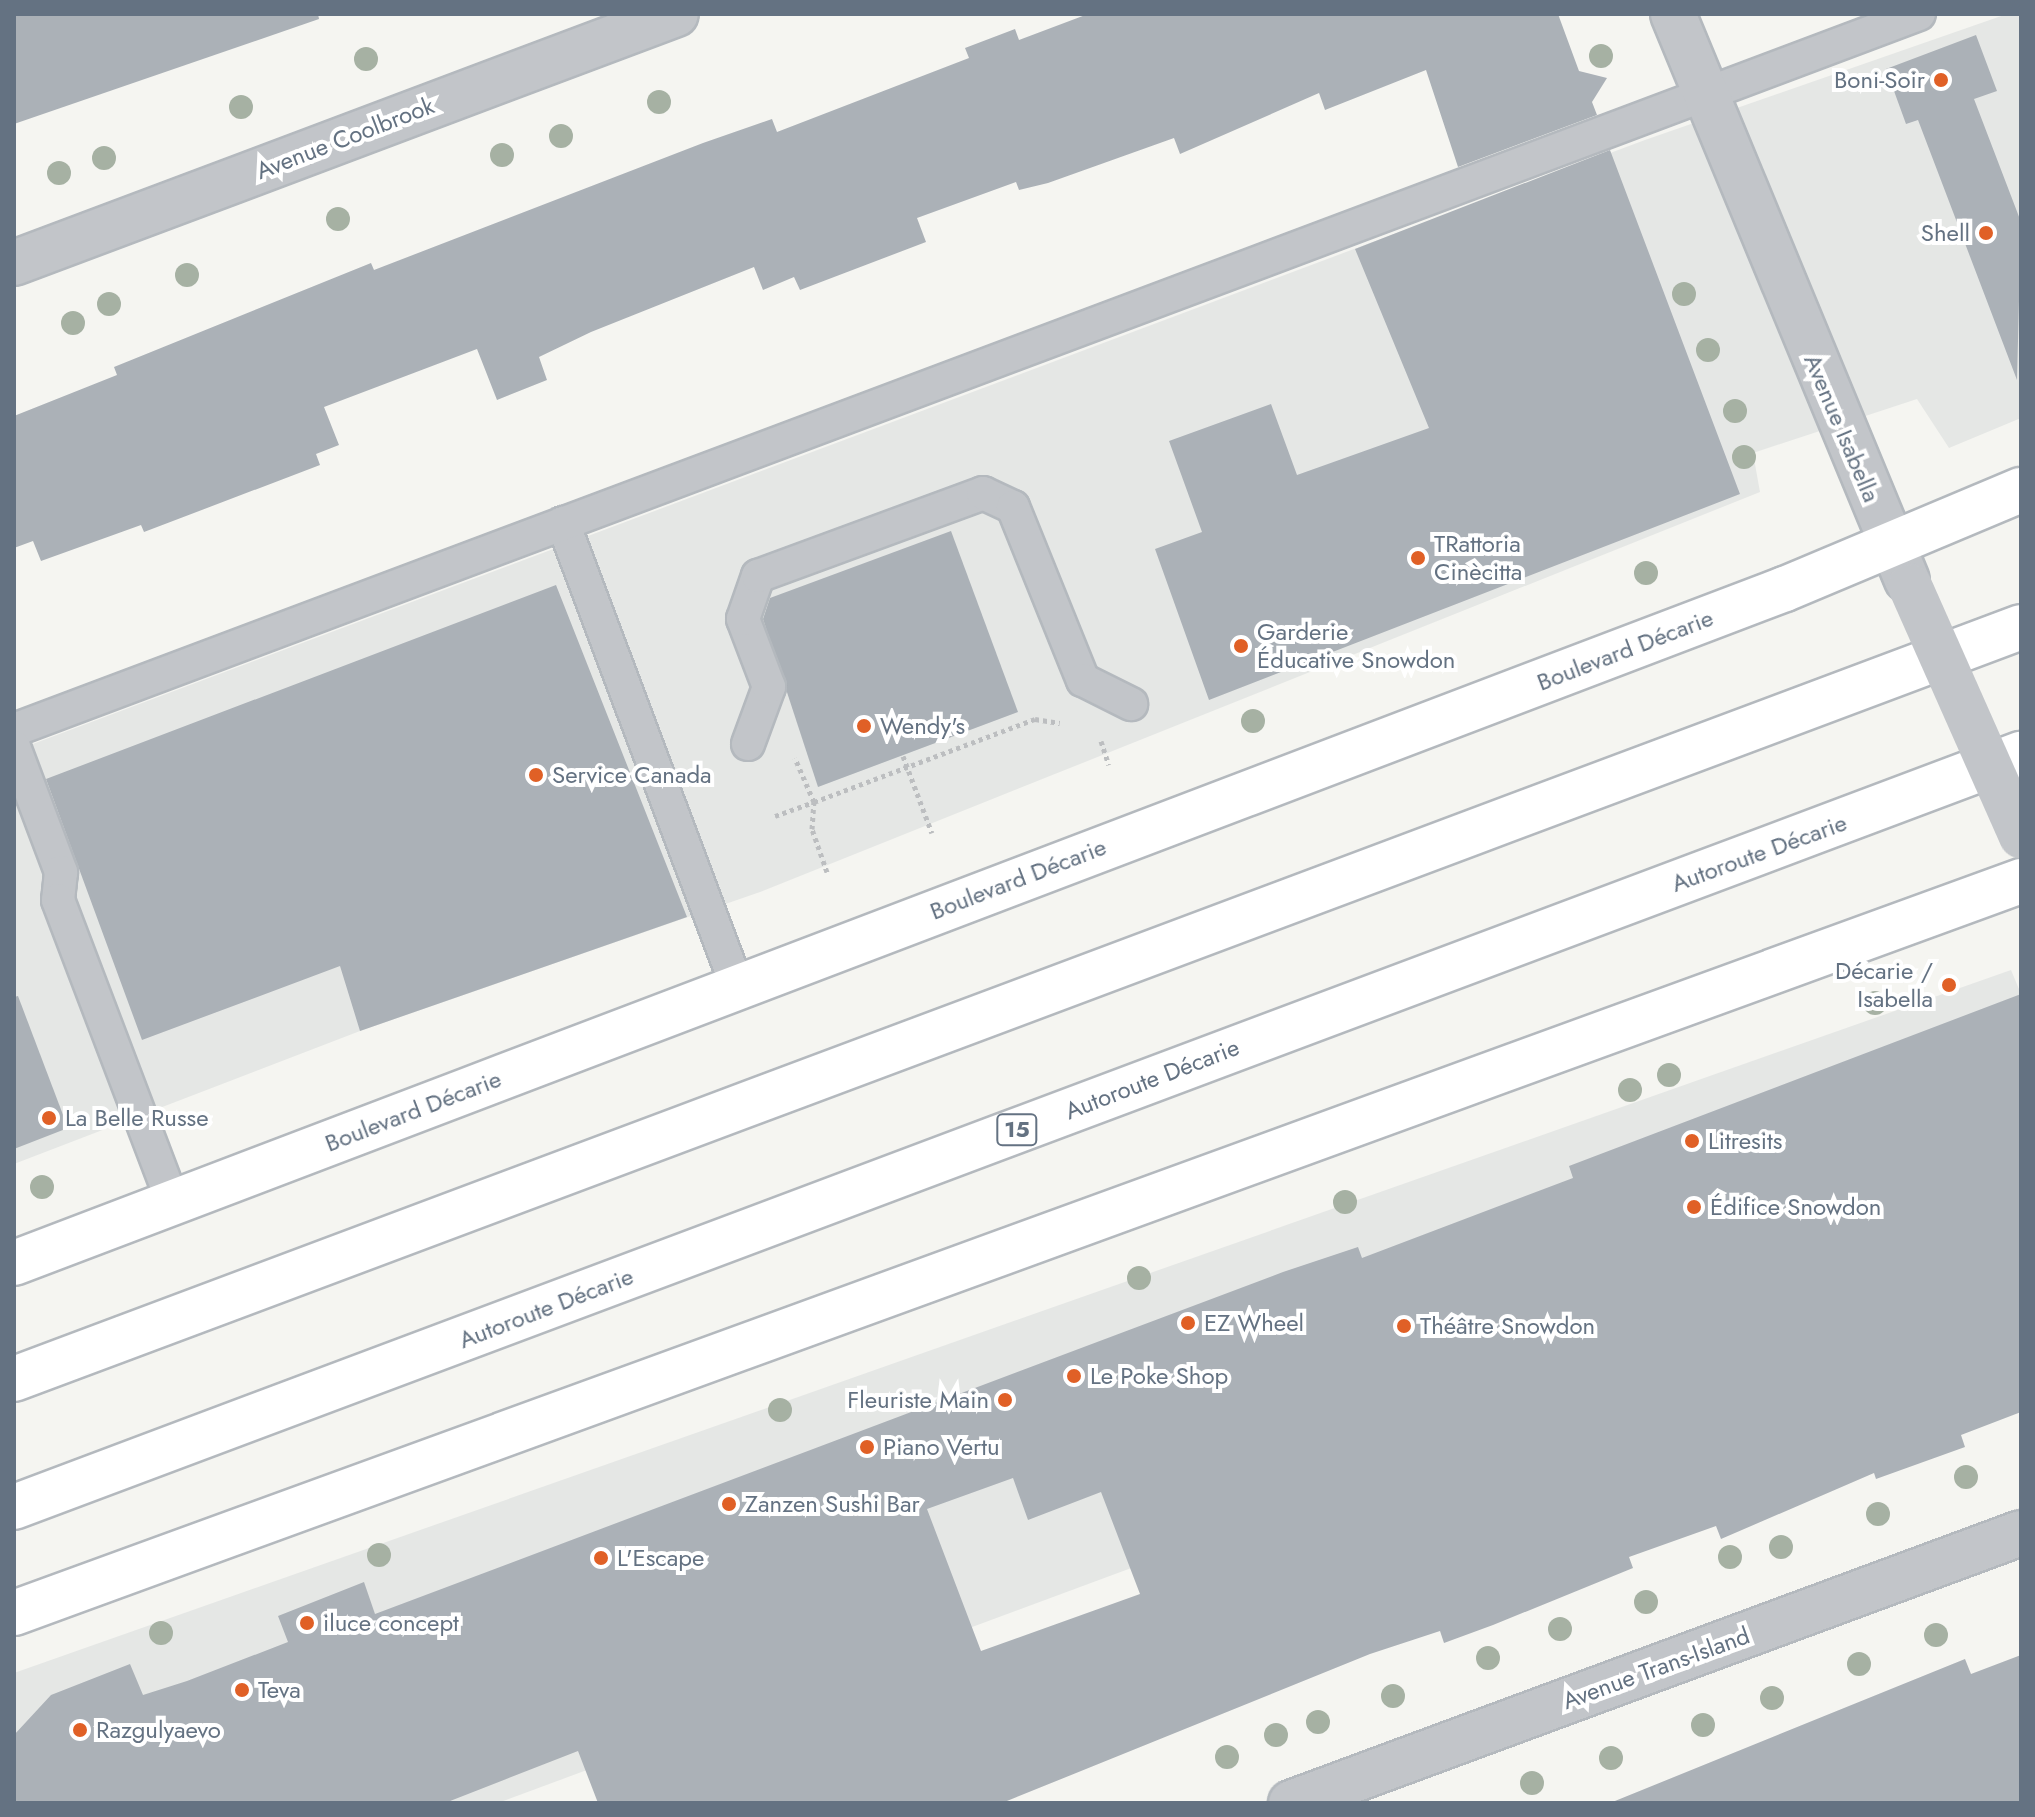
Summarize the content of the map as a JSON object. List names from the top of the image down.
{
  "streets": {
    "main road": ["Boulevard Décarie", "Autoroute Décarie", "15"],
    "street": ["Avenue Coolbrook", "Avenue Isabella", "Avenue Trans-Island"]
  },
  "crossings": [
    ["Avenue Isabella", "Boulevard Décarie"]
  ],
  "places": [
    "Boni-Soir",
    "Shell",
    "TRattoria Cinècitta",
    "Garderie Éducative Snowdon",
    "Wendy's",
    "Service Canada",
    "Décarie / Isabella",
    "La Belle Russe",
    "Litresits",
    "Édifice Snowdon",
    "EZ Wheel",
    "Théâtre Snowdon",
    "Le Poke Shop",
    "Fleuriste Main",
    "Piano Vertu",
    "Zanzen Sushi Bar",
    "L'Escape",
    "iluce concept",
    "Teva",
    "Razgulyaevo"
  ]
}
